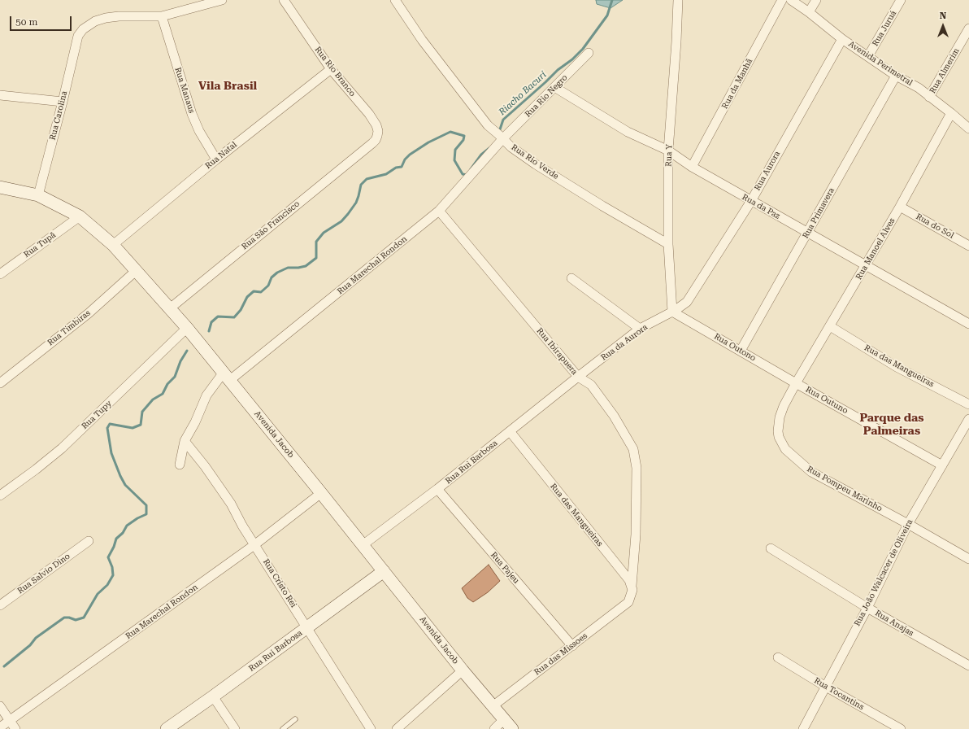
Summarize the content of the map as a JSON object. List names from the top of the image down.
{
  "streets": {
    "main road": ["Avenida Jacob", "Rua Rui Barbosa"],
    "street": [
      "Rua Juruá",
      "Avenida Perimetral",
      "Rua Almerim",
      "Rua Rio Branco",
      "Rua da Manhã",
      "Rua Manaus",
      "Rua Rio Negro",
      "Rua Carolina",
      "Rua Natal",
      "Rua Y",
      "Rua Rio Verde",
      "Rua Aurora",
      "Rua da Paz",
      "Rua Primavera",
      "Rua São Francisco",
      "Rua do Sol",
      "Rua Tupã",
      "Rua Manoel Alves",
      "Rua Marechal Rondon",
      "Rua Timbiras",
      "Rua da Aurora",
      "Rua Outono",
      "Rua Ibirapuera",
      "Rua das Mangueiras",
      "Rua Outuno",
      "Rua Tupy",
      "Rua Pompeu Marinho",
      "Rua Pajeu",
      "Rua João Walcacer de Oliveira",
      "Rua Salvio Dino",
      "Rua Cristo Rei",
      "Rua Anajas",
      "Rua das Missoes",
      "Rua Tocantins"
    ]
  },
  "crossings": [
    ["Rua Juruá", "Avenida Perimetral"],
    ["Avenida Perimetral", "Rua Almerim"],
    ["Avenida Perimetral", "Rua Aurora"],
    ["Avenida Perimetral", "Rua Primavera"],
    ["Avenida Perimetral", "Rua Manoel Alves"],
    ["Rua Rio Branco", "Rua Natal"],
    ["Rua Rio Branco", "Rua São Francisco"],
    ["Rua da Manhã", "Rua da Paz"],
    ["Rua Manaus", "Rua Carolina"],
    ["Rua Manaus", "Rua Natal"],
    ["Rua Rio Negro", "Rua Rio Verde"],
    ["Rua Rio Negro", "Rua da Paz"],
    ["Rua Rio Negro", "Rua Marechal Rondon"],
    ["Rua Carolina", "Avenida Jacob"],
    ["Rua Natal", "Avenida Jacob"],
    ["Rua Y", "Rua Rio Verde"],
    ["Rua Y", "Rua Aurora"],
    ["Rua Y", "Rua da Paz"],
    ["Rua Y", "Rua da Aurora"],
    ["Rua Y", "Rua Outono"],
    ["Rua Rio Verde", "Rua Marechal Rondon"],
    ["Rua Aurora", "Rua da Paz"],
    ["Rua Aurora", "Rua da Aurora"],
    ["Rua Aurora", "Rua Outono"],
    ["Rua da Paz", "Rua Primavera"],
    ["Rua da Paz", "Rua Manoel Alves"],
    ["Rua Primavera", "Rua Outono"],
    ["Rua São Francisco", "Avenida Jacob"],
    ["Rua do Sol", "Rua Manoel Alves"],
    ["Rua Tupã", "Avenida Jacob"],
    ["Rua Manoel Alves", "Rua Outono"],
    ["Rua Manoel Alves", "Rua das Mangueiras"],
    ["Rua Manoel Alves", "Rua Outuno"],
    ["Rua Manoel Alves", "Rua Pompeu Marinho"],
    ["Rua Marechal Rondon", "Rua Ibirapuera"],
    ["Rua Marechal Rondon", "Avenida Jacob"],
    ["Rua Marechal Rondon", "Rua Cristo Rei"],
    ["Rua Timbiras", "Avenida Jacob"],
    ["Rua da Aurora", "Rua Outono"],
    ["Rua da Aurora", "Rua Ibirapuera"],
    ["Rua da Aurora", "Rua Rui Barbosa"],
    ["Rua Outono", "Rua Outuno"],
    ["Rua Outono", "Rua Pompeu Marinho"],
    ["Rua Ibirapuera", "Rua das Mangueiras"],
    ["Rua Ibirapuera", "Rua Rui Barbosa"],
    ["Rua Ibirapuera", "Rua das Missoes"],
    ["Rua das Mangueiras", "Rua Rui Barbosa"],
    ["Rua das Mangueiras", "Rua das Missoes"],
    ["Rua Outuno", "Rua Pompeu Marinho"],
    ["Rua Outuno", "Rua João Walcacer de Oliveira"],
    ["Rua Tupy", "Avenida Jacob"],
    ["Avenida Jacob", "Rua Rui Barbosa"],
    ["Avenida Jacob", "Rua das Missoes"],
    ["Rua Rui Barbosa", "Rua Pajeu"],
    ["Rua Rui Barbosa", "Rua Cristo Rei"],
    ["Rua Pompeu Marinho", "Rua João Walcacer de Oliveira"],
    ["Rua Pajeu", "Rua das Missoes"],
    ["Rua João Walcacer de Oliveira", "Rua Anajas"],
    ["Rua João Walcacer de Oliveira", "Rua Tocantins"]
  ],
  "districts": ["Vila Brasil", "Parque das Palmeiras"],
  "water": ["Riacho Bacurí"],
  "scale_bar": "50 m",
  "north": "top"
}
